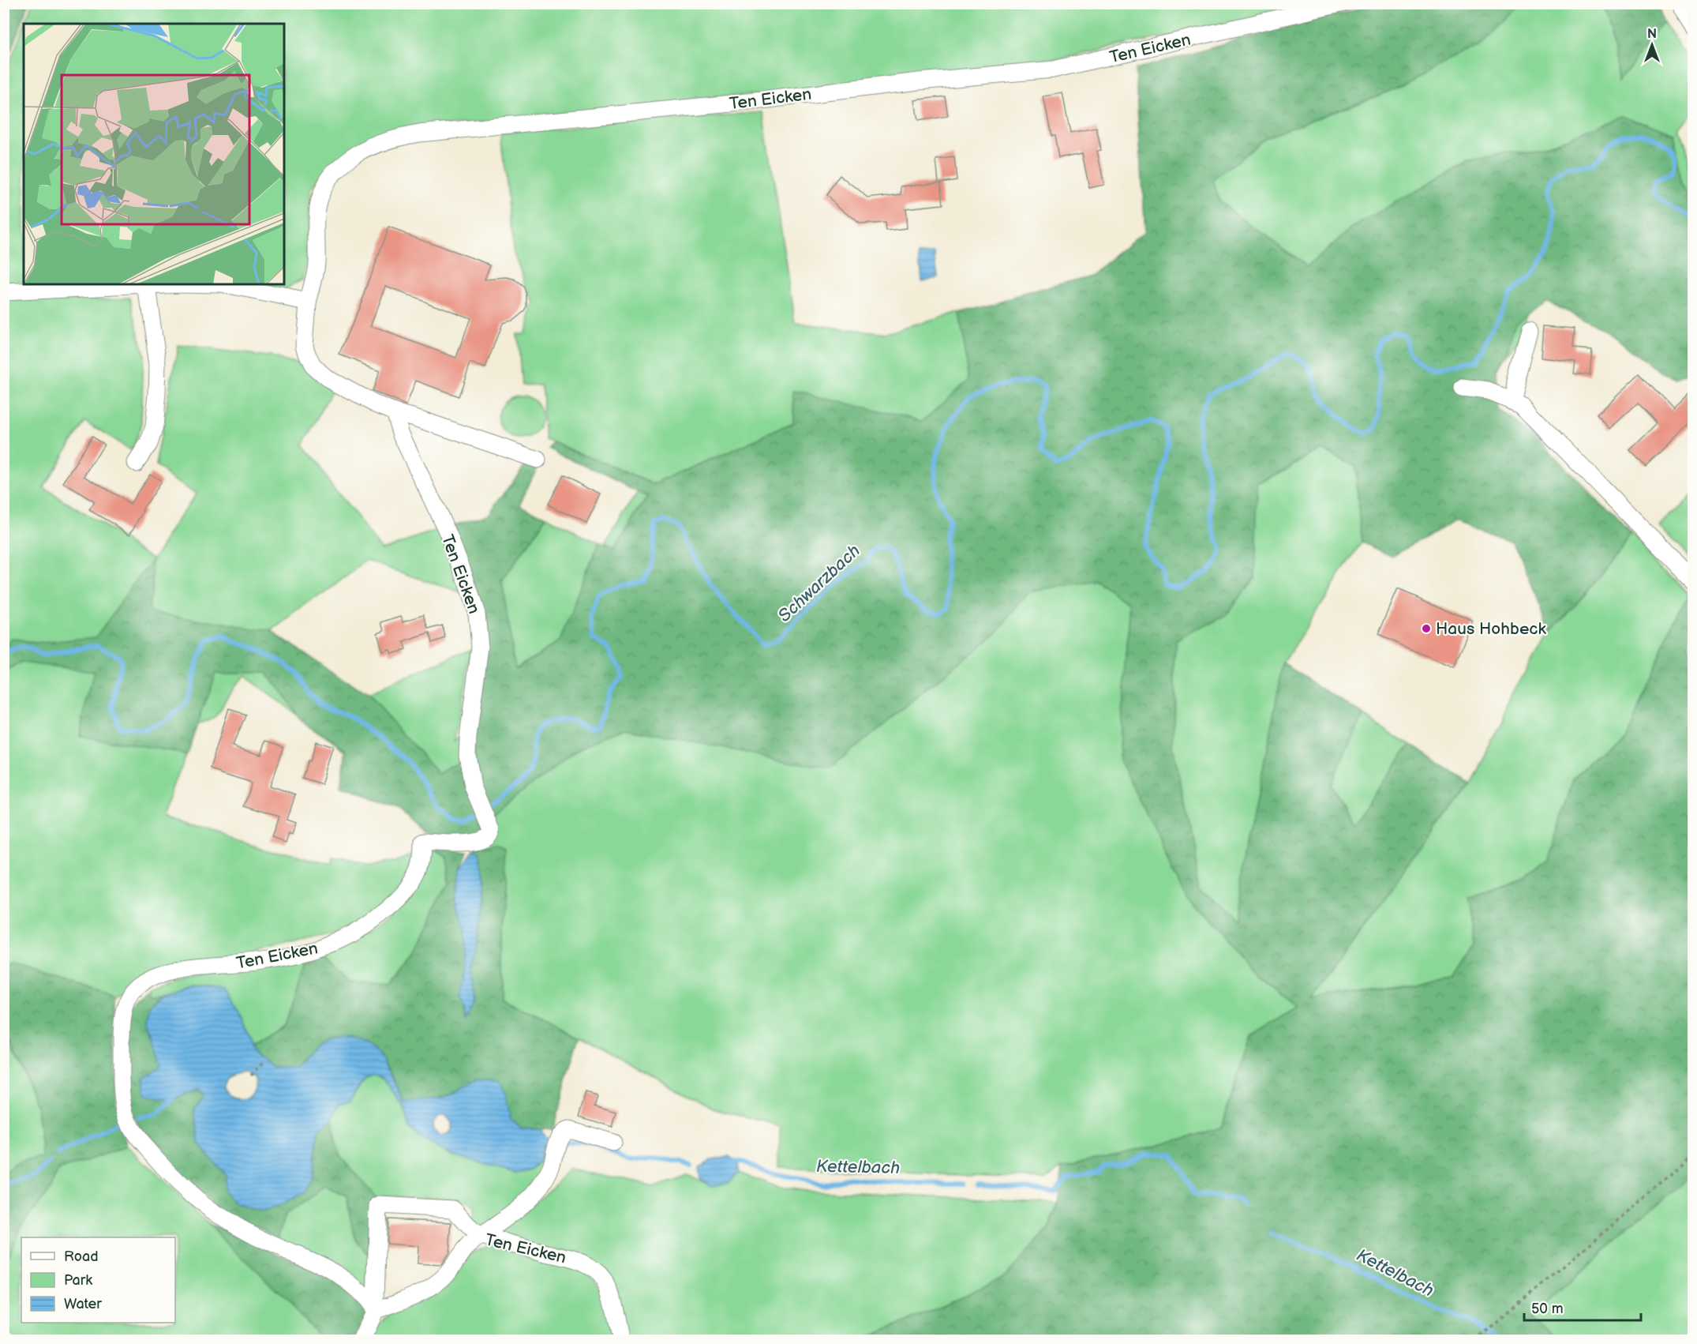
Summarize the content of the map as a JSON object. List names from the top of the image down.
{
  "streets": {
    "street": ["Ten Eicken"]
  },
  "water": ["Schwarzbach", "Kettelbach"],
  "places": ["Haus Hohbeck"],
  "legend": ["Road", "Park", "Water"],
  "scale_bar": "50 m",
  "north": "top"
}
